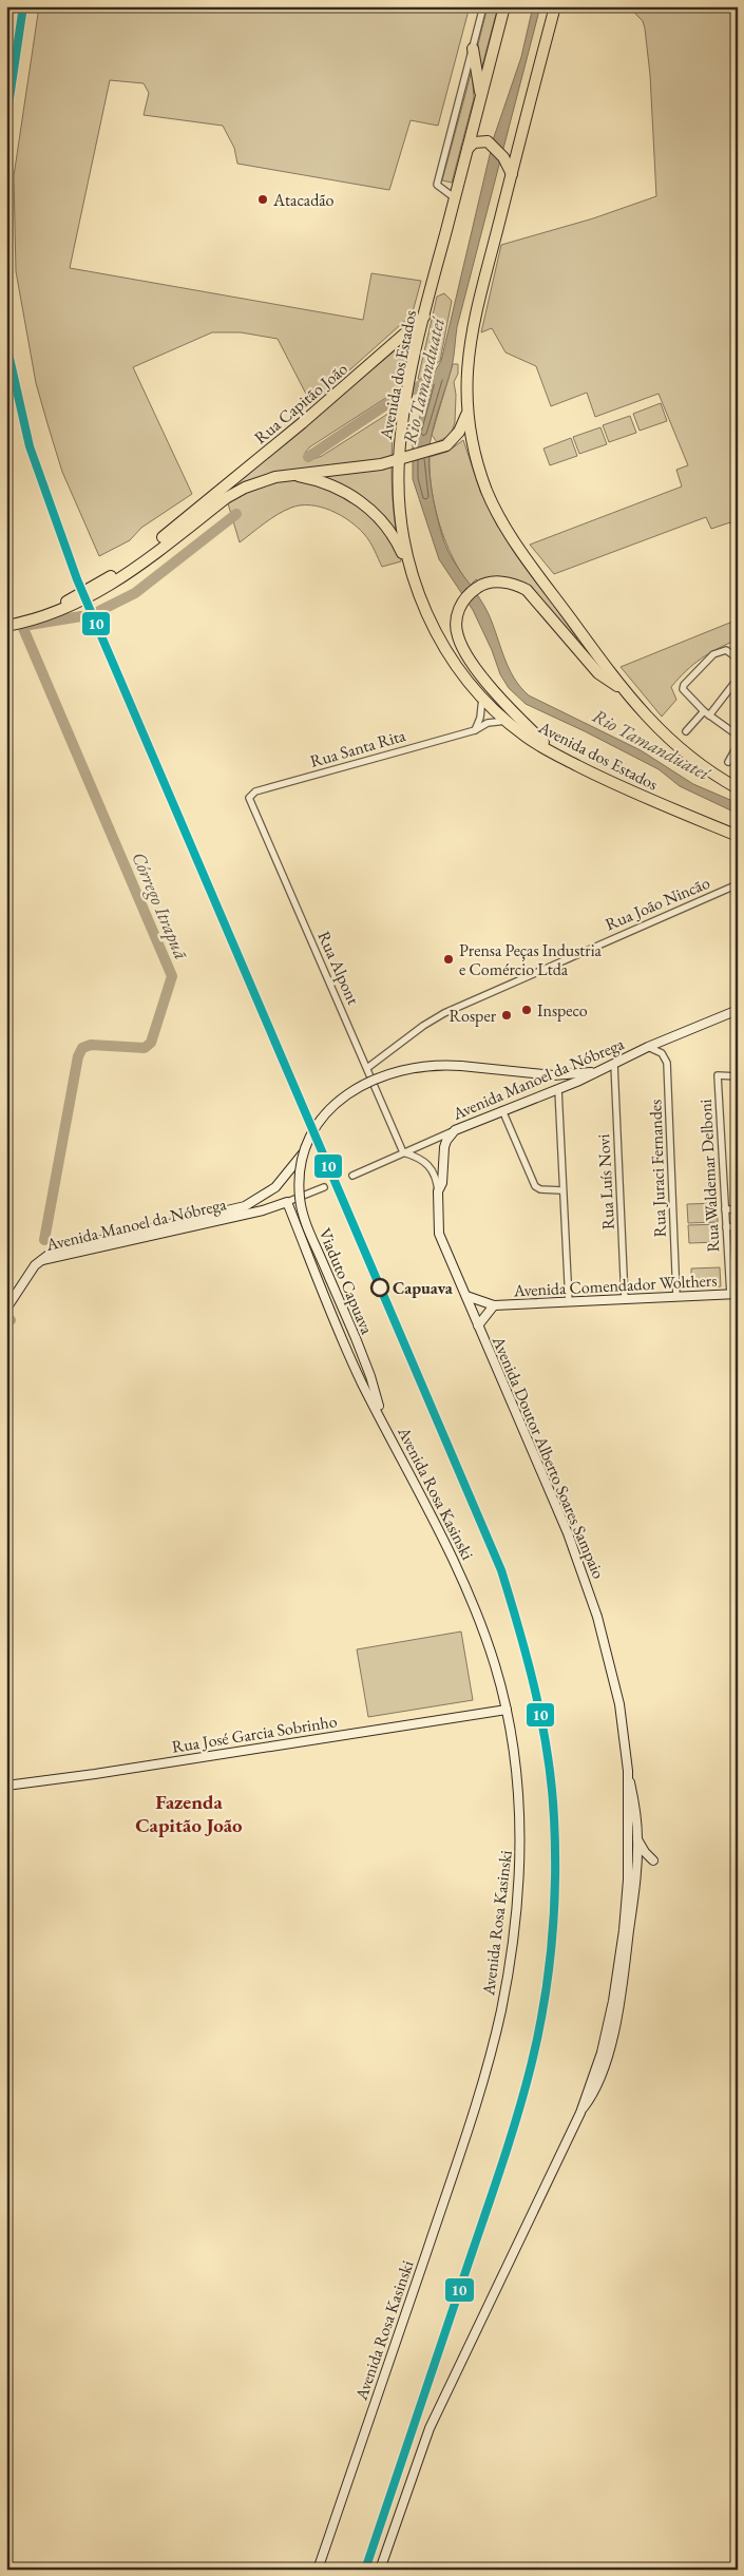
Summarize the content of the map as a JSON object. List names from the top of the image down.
{
  "streets": {
    "highway": ["Avenida dos Estados", "Rua Capitão João"],
    "main road": [
      "Avenida Manoel da Nóbrega",
      "Viaduto Capuava",
      "Avenida Comendador Wolthers",
      "Avenida Doutor Alberto Soares Sampaio",
      "Avenida Rosa Kasinski",
      "Rua José Garcia Sobrinho"
    ],
    "street": [
      "Rua Santa Rita",
      "Rua João Nincão",
      "Rua Alpont",
      "Rua Juraci Fernandes",
      "Rua Waldemar Delboni",
      "Rua Luís Novi"
    ]
  },
  "crossings": [
    ["Avenida dos Estados", "Rua Capitão João"],
    ["Avenida dos Estados", "Rua Santa Rita"],
    ["Rua Santa Rita", "Rua Alpont"],
    ["Rua João Nincão", "Rua Alpont"],
    ["Rua Alpont", "Avenida Manoel da Nóbrega"],
    ["Rua Alpont", "Avenida Doutor Alberto Soares Sampaio"],
    ["Avenida Manoel da Nóbrega", "Rua Juraci Fernandes"],
    ["Avenida Manoel da Nóbrega", "Rua Luís Novi"],
    ["Avenida Manoel da Nóbrega", "Viaduto Capuava"],
    ["Avenida Manoel da Nóbrega", "Avenida Doutor Alberto Soares Sampaio"],
    ["Avenida Manoel da Nóbrega", "Avenida Rosa Kasinski"],
    ["Rua Juraci Fernandes", "Avenida Comendador Wolthers"],
    ["Rua Waldemar Delboni", "Avenida Comendador Wolthers"],
    ["Rua Luís Novi", "Avenida Comendador Wolthers"],
    ["Viaduto Capuava", "Avenida Rosa Kasinski"],
    ["Avenida Comendador Wolthers", "Avenida Doutor Alberto Soares Sampaio"],
    ["Avenida Rosa Kasinski", "Rua José Garcia Sobrinho"]
  ],
  "districts": ["Fazenda Capitão João"],
  "water": ["Rio Tamanduateí", "Córrego Itrapuã"],
  "places": [
    "Atacadão",
    "Prensa Peças Industria e Comércio Ltda",
    "Inspeco",
    "Rosper",
    "Capuava"
  ],
  "lines": ["transit line 10"]
}
